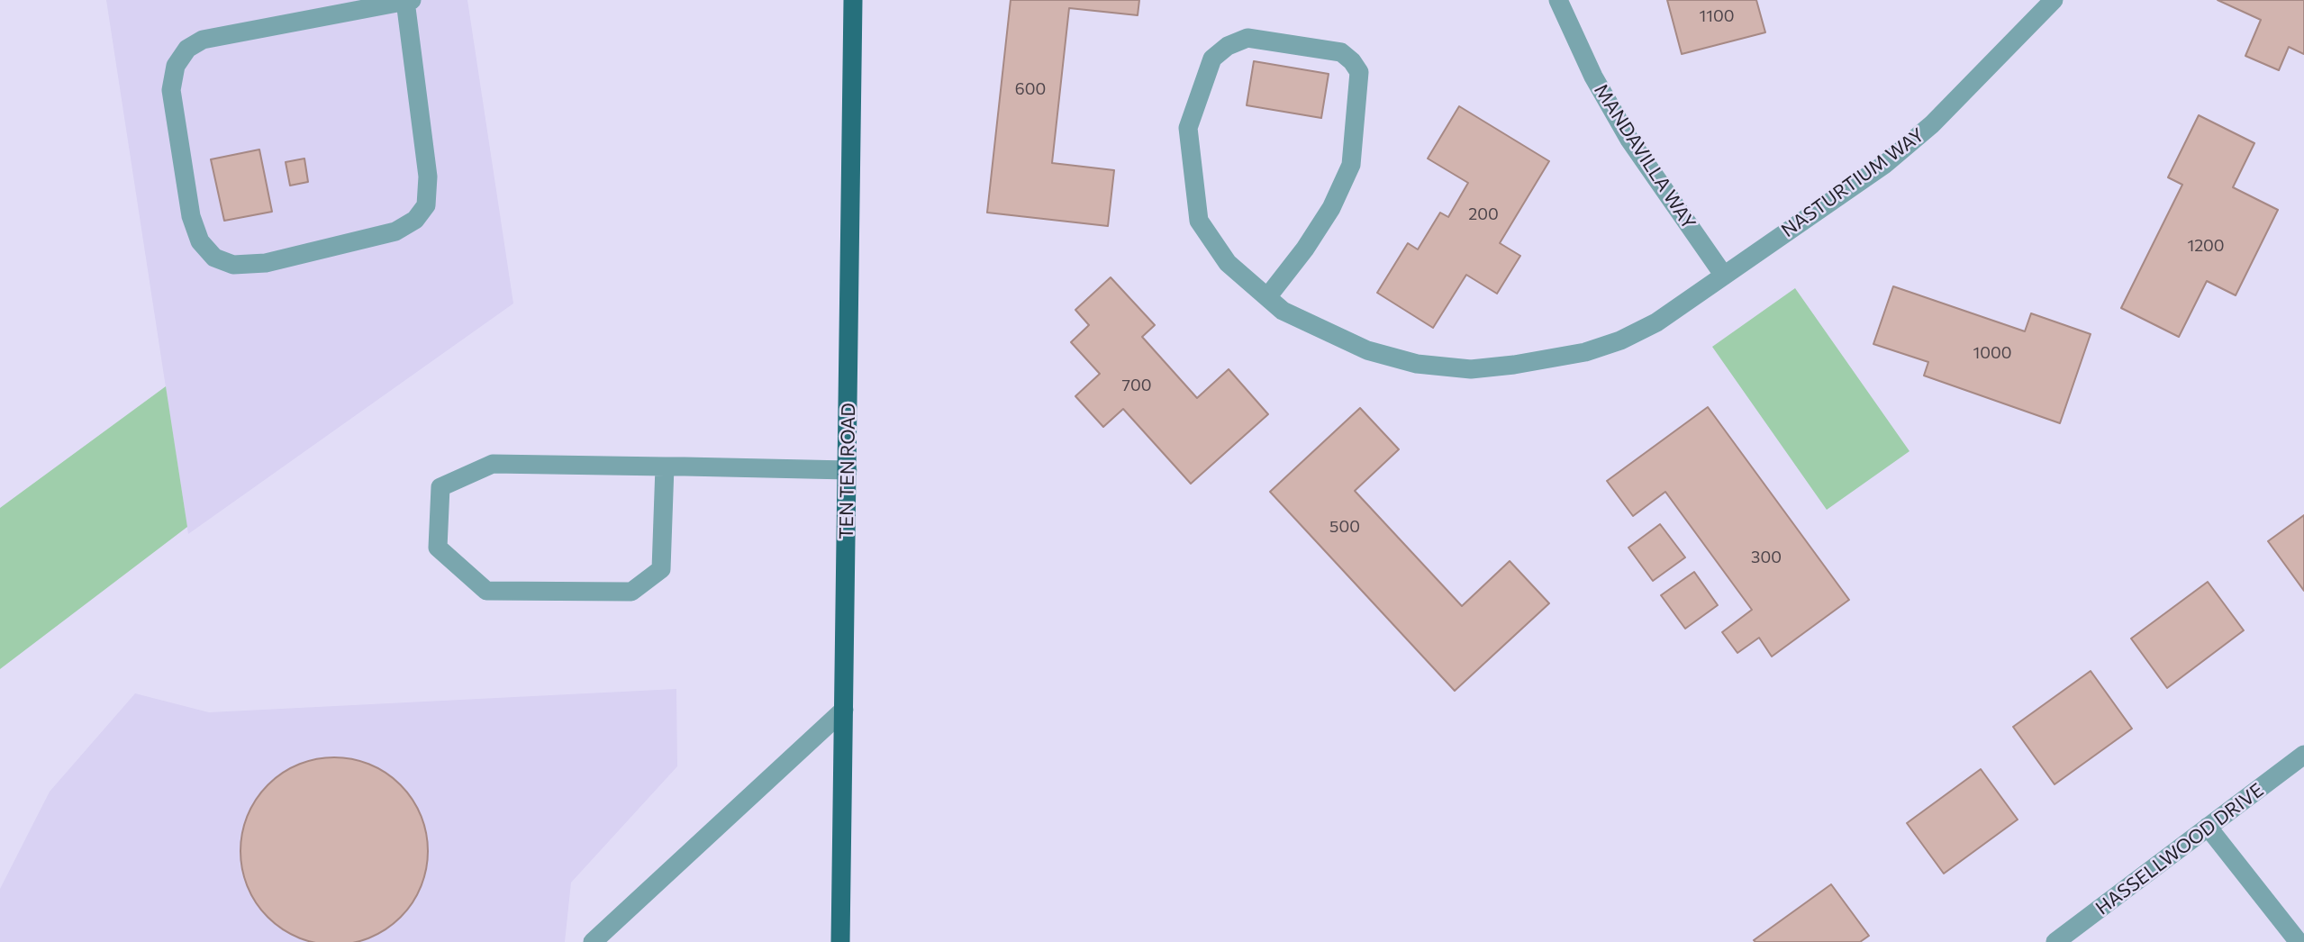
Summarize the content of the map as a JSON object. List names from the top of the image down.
{
  "streets": {
    "main road": ["TEN TEN ROAD"],
    "street": ["MANDAVILLA WAY", "NASTURTIUM WAY", "HASSELLWOOD DRIVE"]
  },
  "crossings": [
    ["MANDAVILLA WAY", "NASTURTIUM WAY"]
  ],
  "house_numbers": [
    "1100",
    "600",
    "200",
    "1200",
    "1000",
    "700",
    "500",
    "300"
  ]
}
